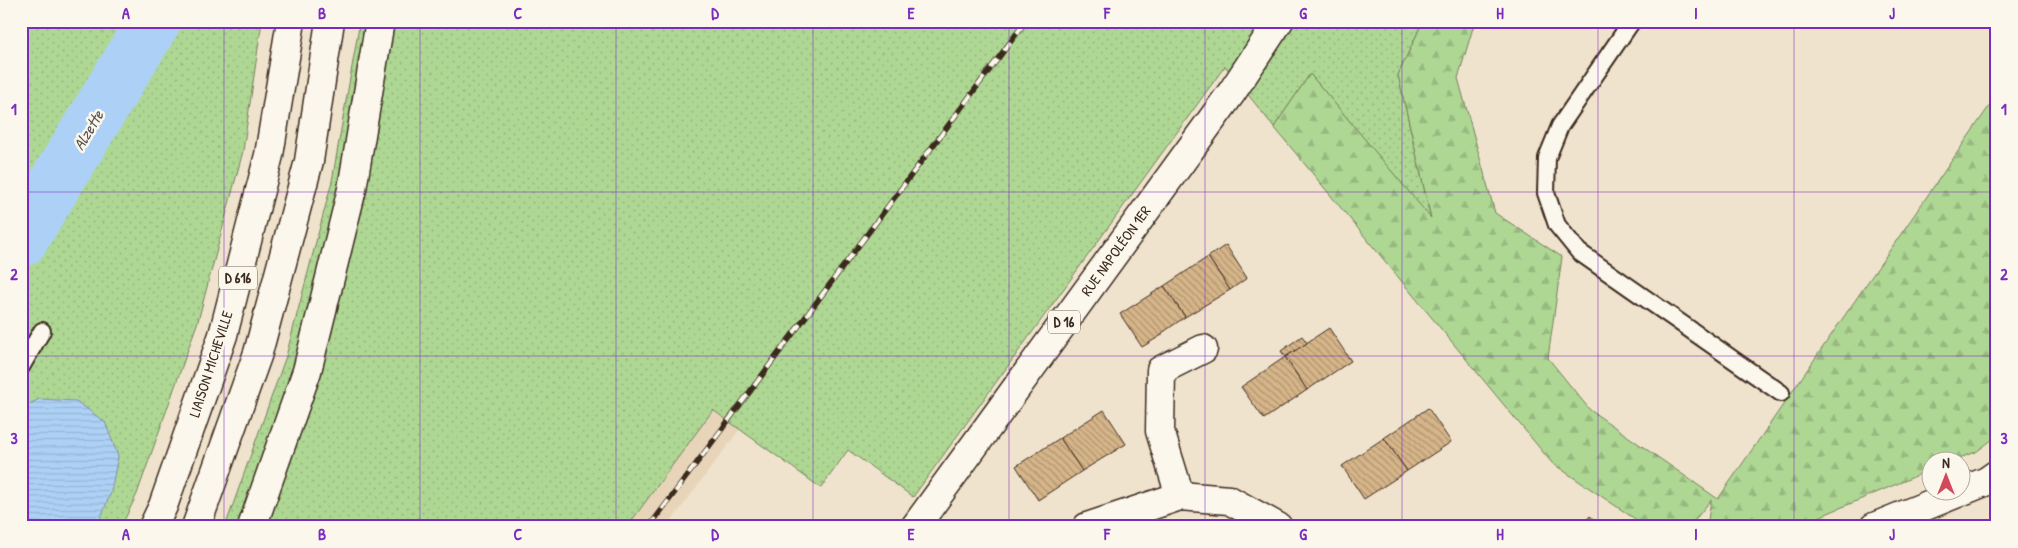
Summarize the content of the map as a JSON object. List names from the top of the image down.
{
  "streets": {
    "main road": [
      "RUE NAPOLÉON 1ER",
      "D 616",
      "D 16",
      "LIAISON MICHEVILLE"
    ]
  },
  "water": ["Alzette"],
  "north": "top",
  "grid": {
    "columns": [
      "A",
      "B",
      "C",
      "D",
      "E",
      "F",
      "G",
      "H",
      "I",
      "J"
    ],
    "rows": ["1", "2", "3"]
  }
}
